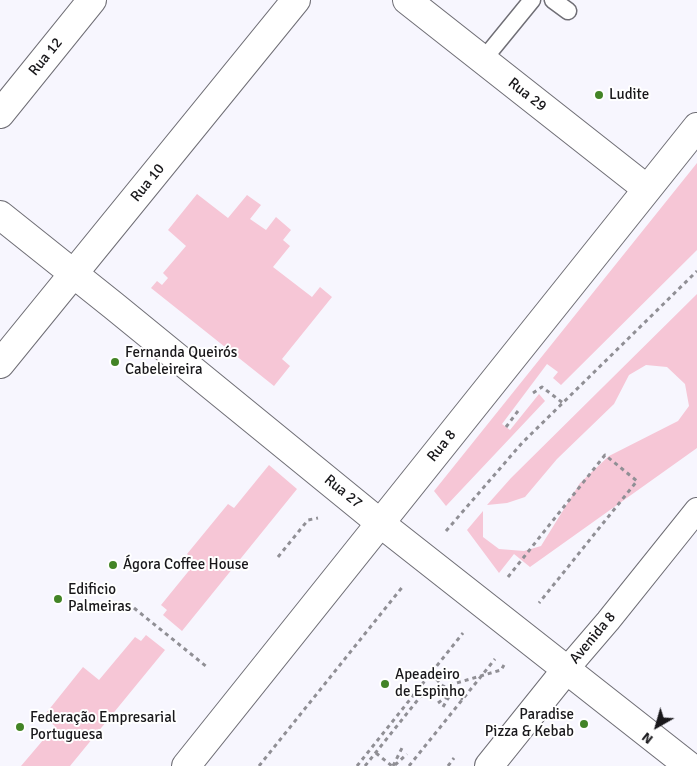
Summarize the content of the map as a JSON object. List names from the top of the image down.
{
  "streets": {
    "street": [
      "Rua 12",
      "Rua 29",
      "Rua 10",
      "Rua 8",
      "Rua 27",
      "Avenida 8"
    ]
  },
  "crossings": [
    ["Rua 29", "Rua 8"],
    ["Rua 10", "Rua 27"],
    ["Rua 8", "Rua 27"],
    ["Rua 27", "Avenida 8"]
  ],
  "places": [
    "Ludite",
    "Fernanda Queirós Cabeleireira",
    "Ágora Coffee House",
    "Edificio Palmeiras",
    "Apeadeiro de Espinho",
    "Paradise Pizza & Kebab",
    "Federação Empresarial Portuguesa"
  ],
  "north": "bottom left"
}
